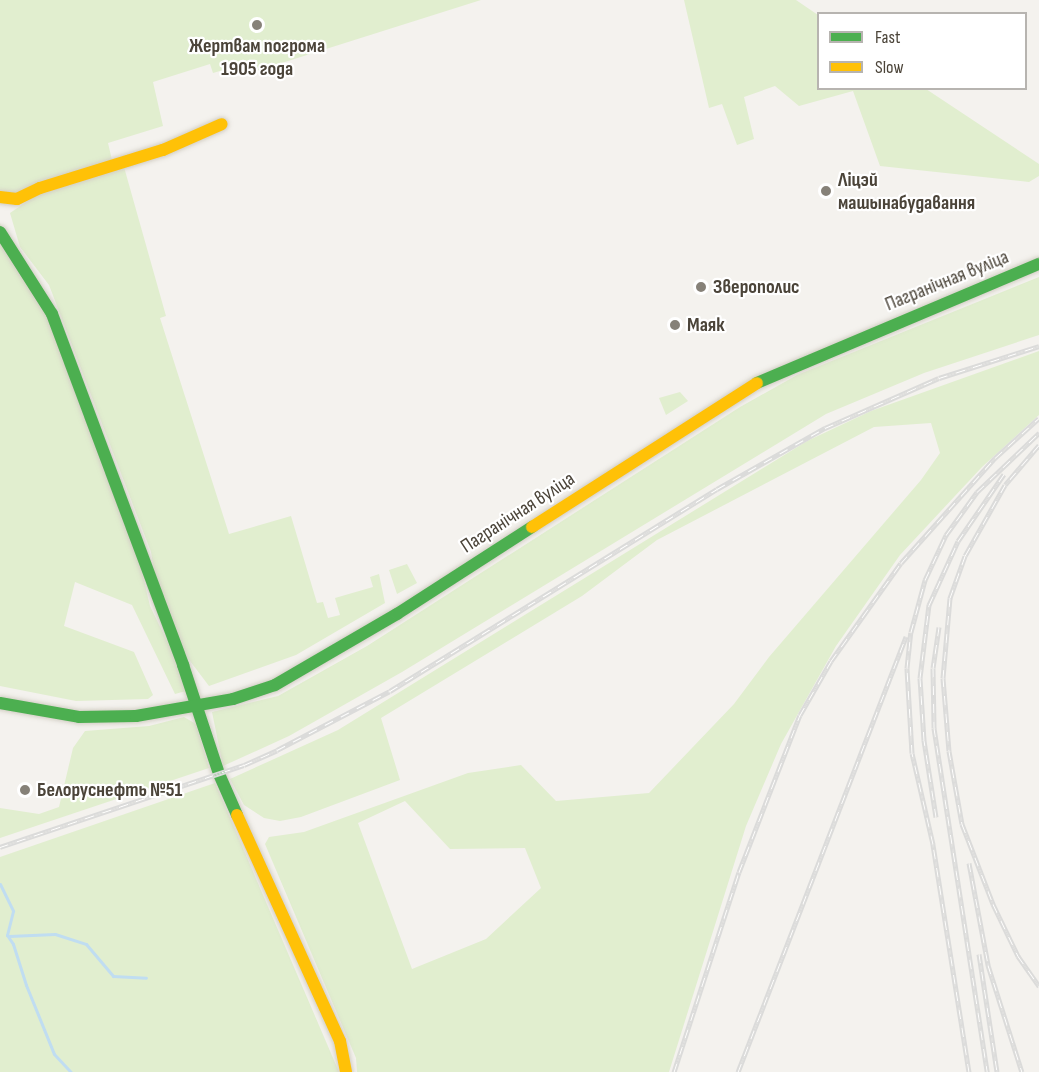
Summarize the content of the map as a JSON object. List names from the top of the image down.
{
  "streets": {
    "street": ["Пагранічная вуліца"]
  },
  "places": [
    "Жертвам погрома 1905 года",
    "Ліцэй машынабудавання",
    "Зверополис",
    "Маяк",
    "Белоруснефть №51"
  ],
  "legend": ["Fast", "Slow"]
}
